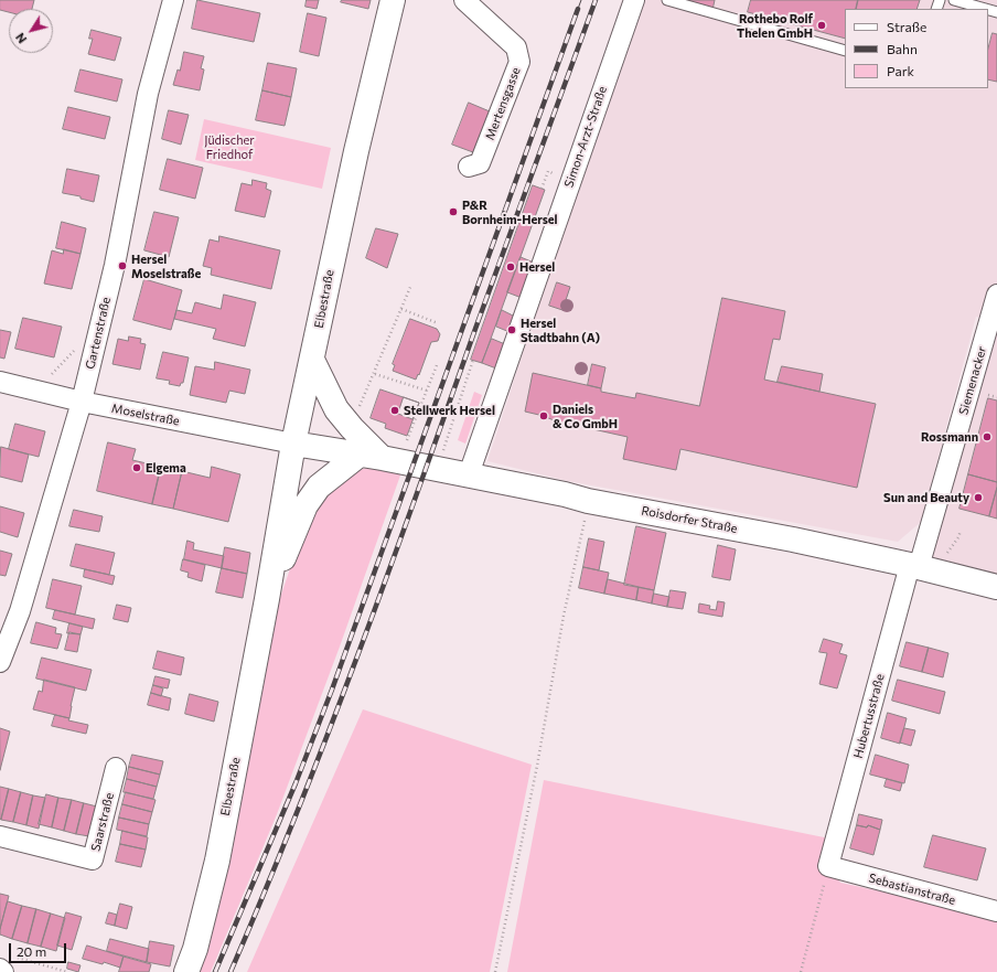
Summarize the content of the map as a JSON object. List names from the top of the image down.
{
  "streets": {
    "main road": ["Elbestraße", "Roisdorfer Straße"],
    "street": [
      "Mertensgasse",
      "Simon-Arzt-Straße",
      "Gartenstraße",
      "Siemenacker",
      "Moselstraße",
      "Hubertusstraße",
      "Saarstraße",
      "Sebastianstraße"
    ]
  },
  "crossings": [
    ["Simon-Arzt-Straße", "Roisdorfer Straße"],
    ["Elbestraße", "Moselstraße"],
    ["Elbestraße", "Roisdorfer Straße"],
    ["Gartenstraße", "Moselstraße"],
    ["Siemenacker", "Roisdorfer Straße"],
    ["Siemenacker", "Hubertusstraße"],
    ["Moselstraße", "Roisdorfer Straße"],
    ["Roisdorfer Straße", "Hubertusstraße"],
    ["Hubertusstraße", "Sebastianstraße"]
  ],
  "parks": ["Jüdischer Friedhof"],
  "places": [
    "Rothebo Rolf Thelen GmbH",
    "P&R Bornheim-Hersel",
    "Hersel Moselstraße",
    "Hersel",
    "Hersel Stadtbahn (A)",
    "Stellwerk Hersel",
    "Daniels & Co GmbH",
    "Rossmann",
    "Elgema",
    "Sun and Beauty"
  ],
  "legend": ["Straße", "Bahn", "Park"],
  "scale_bar": "20 m",
  "north": "bottom left"
}
